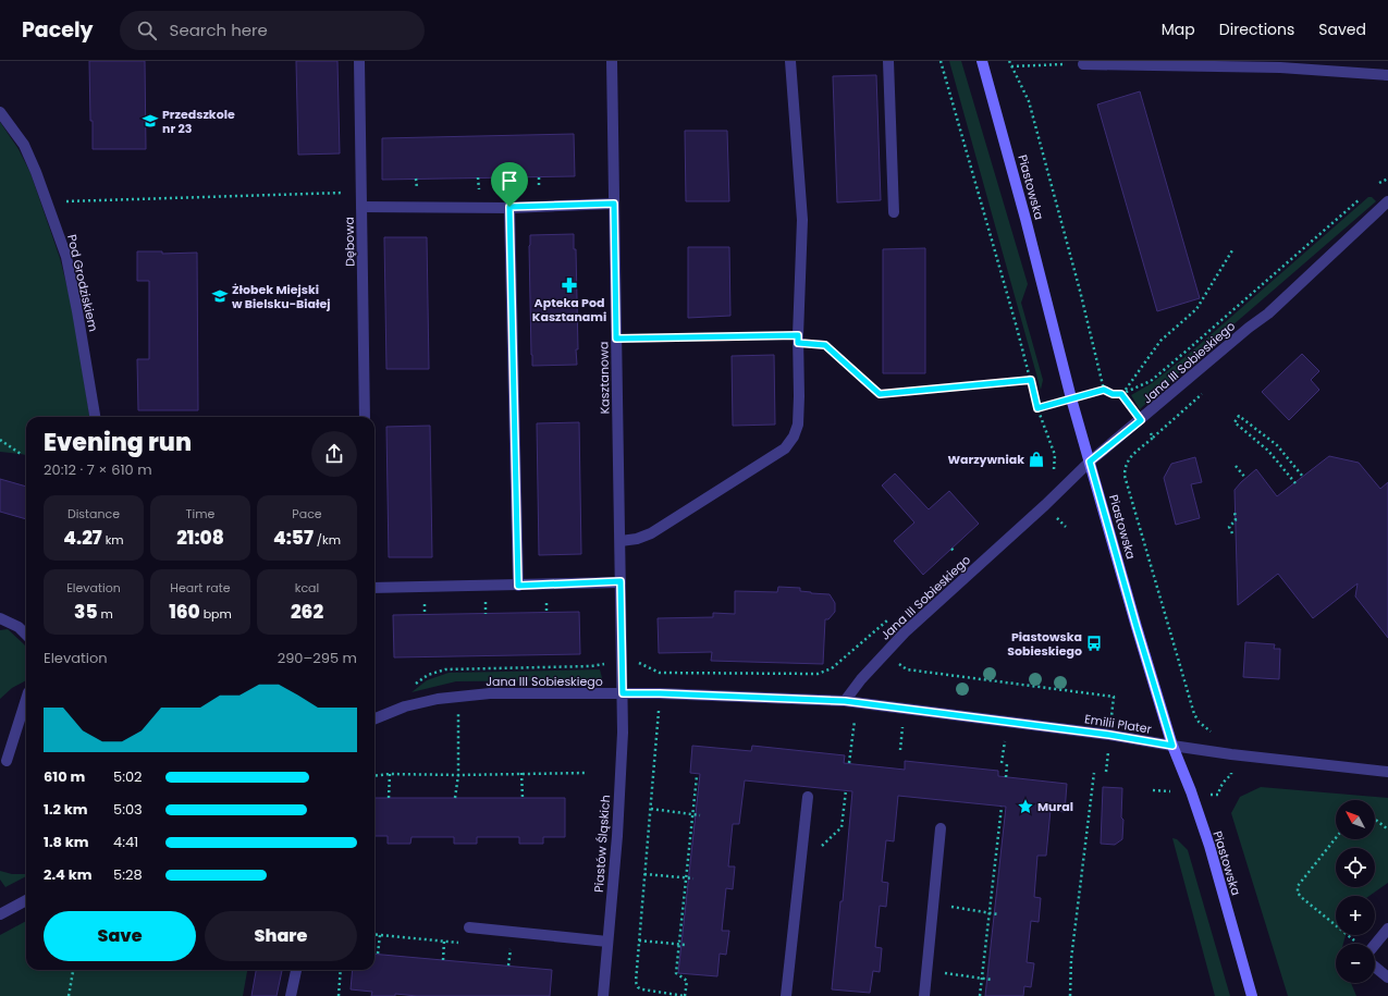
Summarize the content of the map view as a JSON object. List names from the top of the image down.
{
  "streets": {
    "street": [
      "Piastowska",
      "Dębowa",
      "Pod Grodziskiem",
      "Jana III Sobieskiego",
      "Kasztanowa",
      "Emilii Plater",
      "Piastów Śląskich"
    ]
  },
  "crossings": [
    ["Piastowska", "Jana III Sobieskiego"],
    ["Piastowska", "Emilii Plater"],
    ["Jana III Sobieskiego", "Kasztanowa"],
    ["Jana III Sobieskiego", "Emilii Plater"],
    ["Jana III Sobieskiego", "Piastów Śląskich"],
    ["Kasztanowa", "Piastów Śląskich"]
  ],
  "places": {
    "school or university": ["Przedszkole nr 23", "Żłobek Miejski w Bielsku-Białej"],
    "pharmacy": ["Apteka Pod Kasztanami"],
    "shop": ["Warzywniak"],
    "bus stop": ["Piastowska Sobieskiego"],
    "place": ["Mural"]
  },
  "north": "top left",
  "page": {
    "header": "Pacely",
    "search": "Search here",
    "nav": ["Map", "Directions", "Saved"],
    "heading": ["Evening run", "20:12 · 7 × 610 m"],
    "stats": [
      ["Distance", "4.27 km"],
      ["Time", "21:08"],
      ["Pace", "4:57 /km"],
      ["Elevation", "35 m"],
      ["Heart rate", "160 bpm"],
      ["kcal", "262"]
    ],
    "chart": ["Elevation", "290–295 m"],
    "list": [
      {
        "name": "610 m",
        "note": "5:02"
      },
      {
        "name": "1.2 km",
        "note": "5:03"
      },
      {
        "name": "1.8 km",
        "note": "4:41"
      },
      {
        "name": "2.4 km",
        "note": "5:28"
      }
    ],
    "map_buttons": ["+", "−"],
    "buttons": ["Save", "Share"]
  }
}
